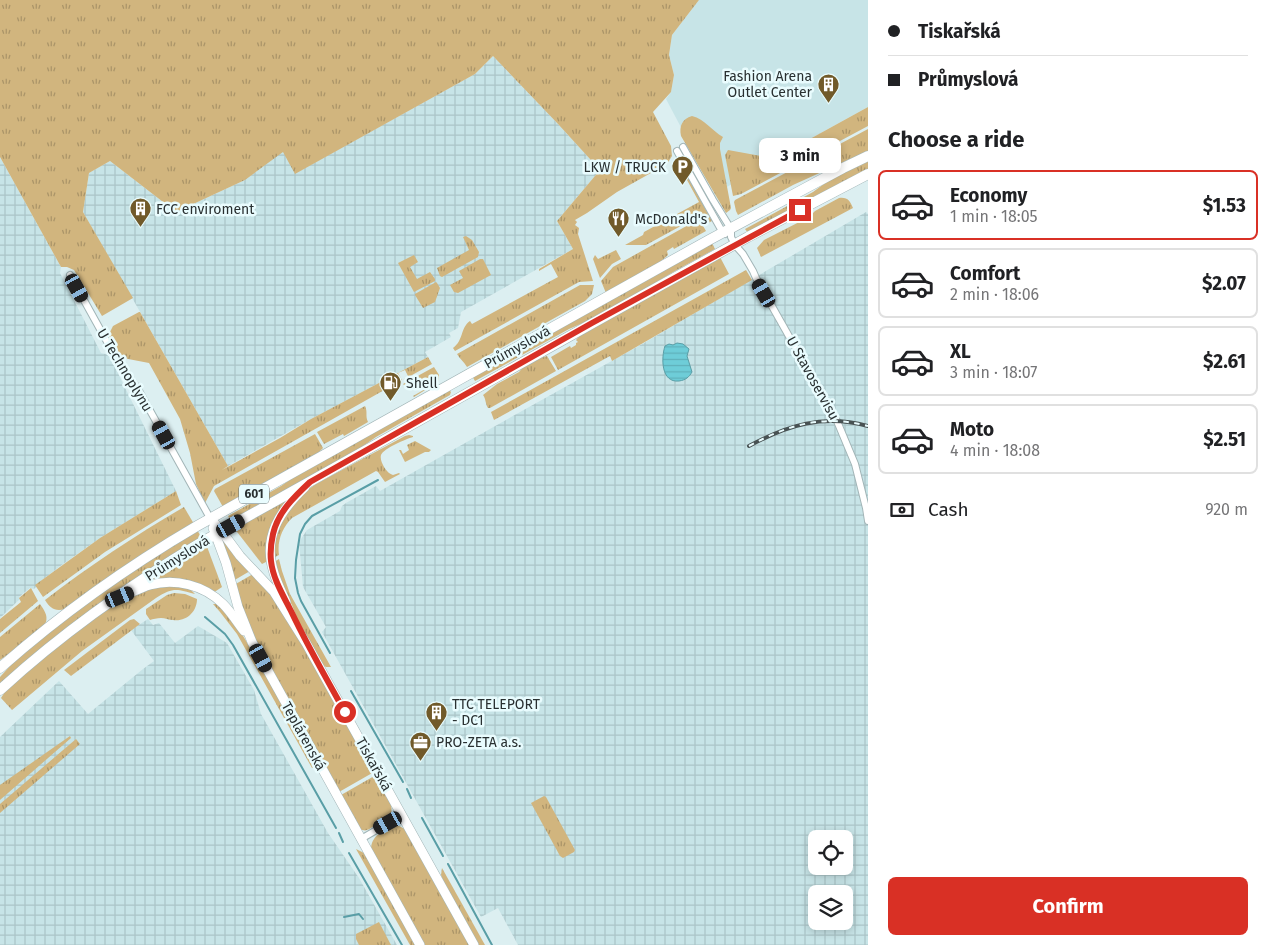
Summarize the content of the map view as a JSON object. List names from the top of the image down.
{
  "streets": {
    "main road": ["Průmyslová", "601"],
    "street": [
      "U Technoplynu",
      "U Stavoservisu",
      "Teplárenská",
      "Tiskařská"
    ]
  },
  "crossings": [
    ["Průmyslová", "U Technoplynu"],
    ["Průmyslová", "U Stavoservisu"],
    ["Průmyslová", "Teplárenská"],
    ["Průmyslová", "Tiskařská"],
    ["U Technoplynu", "Teplárenská"],
    ["Teplárenská", "Tiskařská"]
  ],
  "places": {
    "building": ["Fashion Arena Outlet Center", "FCC enviroment", "TTC TELEPORT - DC1"],
    "parking": ["LKW / TRUCK"],
    "restaurant": ["McDonald's"],
    "fuel station": ["Shell"],
    "office": ["PRO-ZETA a.s."]
  },
  "page": {
    "banner": ["Tiskařská", "Průmyslová"],
    "heading": "Choose a ride",
    "bubble": "3 min",
    "list": [
      {
        "name": "Economy",
        "note": "1 min · 18:05",
        "value": "$1.53"
      },
      {
        "name": "Comfort",
        "note": "2 min · 18:06",
        "value": "$2.07"
      },
      {
        "name": "XL",
        "note": "3 min · 18:07",
        "value": "$2.61"
      },
      {
        "name": "Moto",
        "note": "4 min · 18:08",
        "value": "$2.51"
      }
    ],
    "pay": ["Cash", "920 m"],
    "buttons": "Confirm"
  }
}
